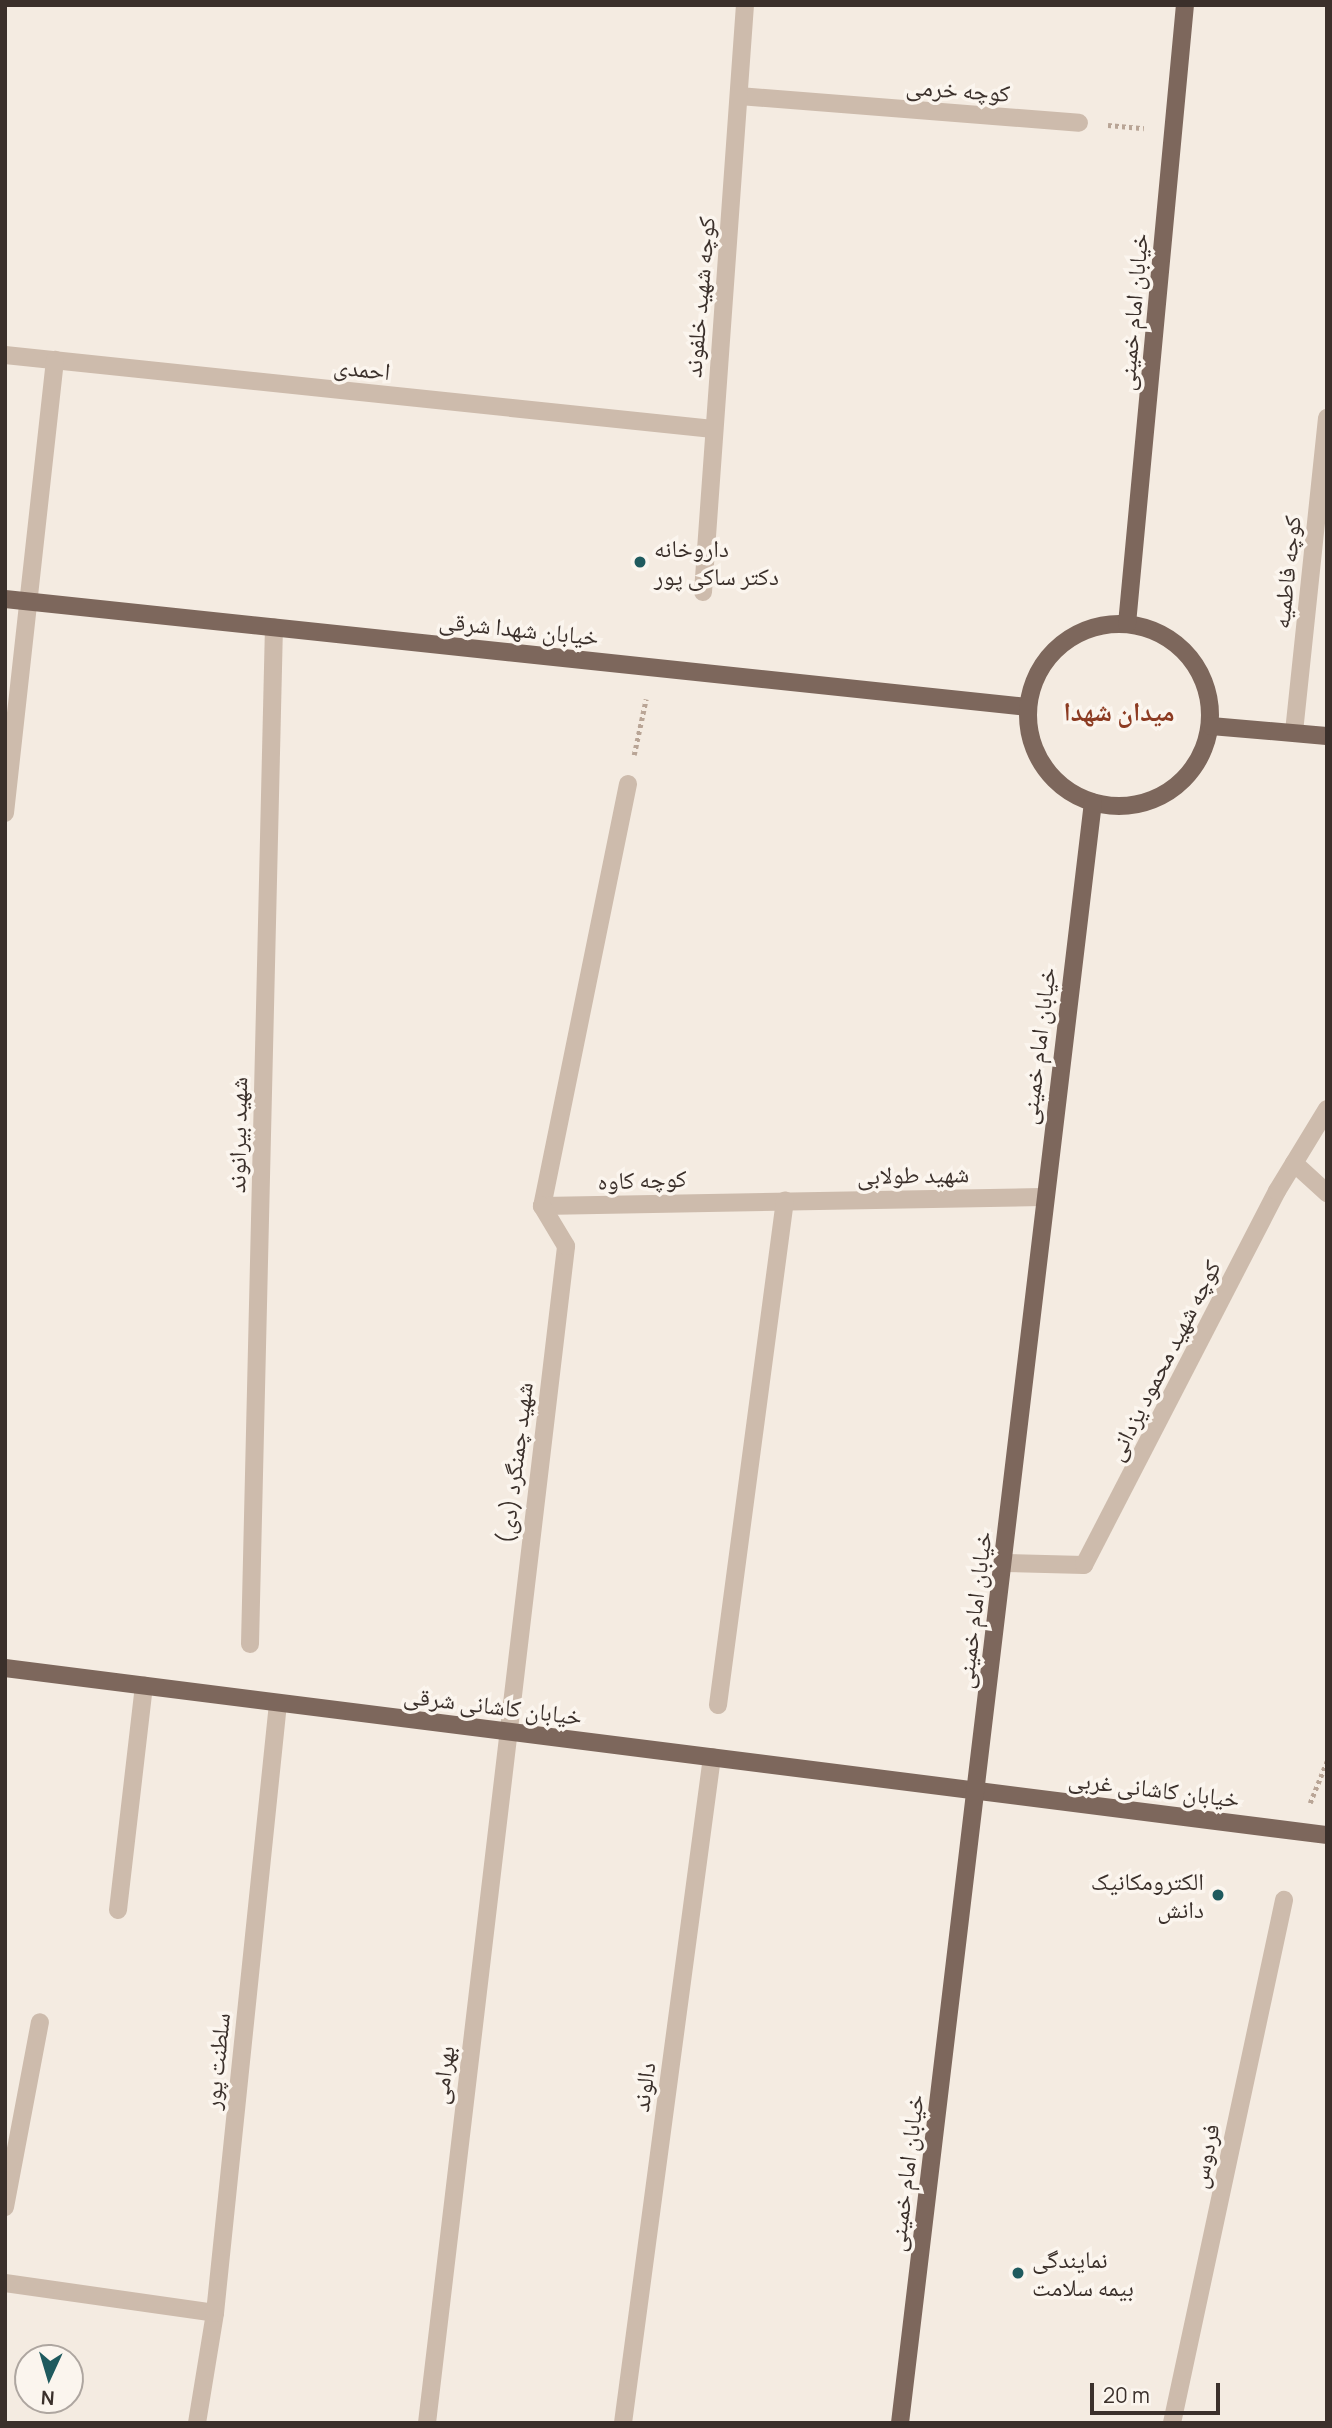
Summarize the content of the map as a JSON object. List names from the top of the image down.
{
  "streets": {
    "main road": [
      "خیابان امام خمینی",
      "خیابان شهدا شرقی",
      "خیابان کاشانی شرقی",
      "خیابان کاشانی غربی"
    ],
    "street": [
      "کوچه خرمی",
      "کوچه شهید خلفوند",
      "احمدی",
      "کوچه فاطمیه",
      "شهید بیرانوند",
      "شهید طولابی",
      "کوچه کاوه",
      "کوچه شهید محمود یزدانی",
      "شهید چمنگرد (دی)",
      "سلطنت پور",
      "بهرامی",
      "دالوند",
      "فردوس"
    ]
  },
  "crossings": [
    ["کوچه خرمی", "کوچه شهید خلفوند"],
    ["کوچه شهید خلفوند", "احمدی"],
    ["خیابان امام خمینی", "خیابان شهدا شرقی"],
    ["خیابان امام خمینی", "شهید طولابی"],
    ["خیابان امام خمینی", "کوچه شهید محمود یزدانی"],
    ["خیابان امام خمینی", "خیابان کاشانی شرقی"],
    ["خیابان امام خمینی", "خیابان کاشانی غربی"],
    ["خیابان شهدا شرقی", "شهید بیرانوند"],
    ["شهید طولابی", "کوچه کاوه"],
    ["کوچه کاوه", "شهید چمنگرد (دی)"],
    ["شهید چمنگرد (دی)", "خیابان کاشانی شرقی"],
    ["شهید چمنگرد (دی)", "بهرامی"],
    ["خیابان کاشانی شرقی", "خیابان کاشانی غربی"],
    ["خیابان کاشانی شرقی", "سلطنت پور"],
    ["خیابان کاشانی شرقی", "بهرامی"],
    ["خیابان کاشانی شرقی", "دالوند"]
  ],
  "districts": ["میدان شهدا"],
  "places": ["داروخانه دکتر ساکی پور", "الکترومکانیک دانش", "نمایندگی بیمه سلامت"],
  "scale_bar": "20 m",
  "north": "bottom"
}
